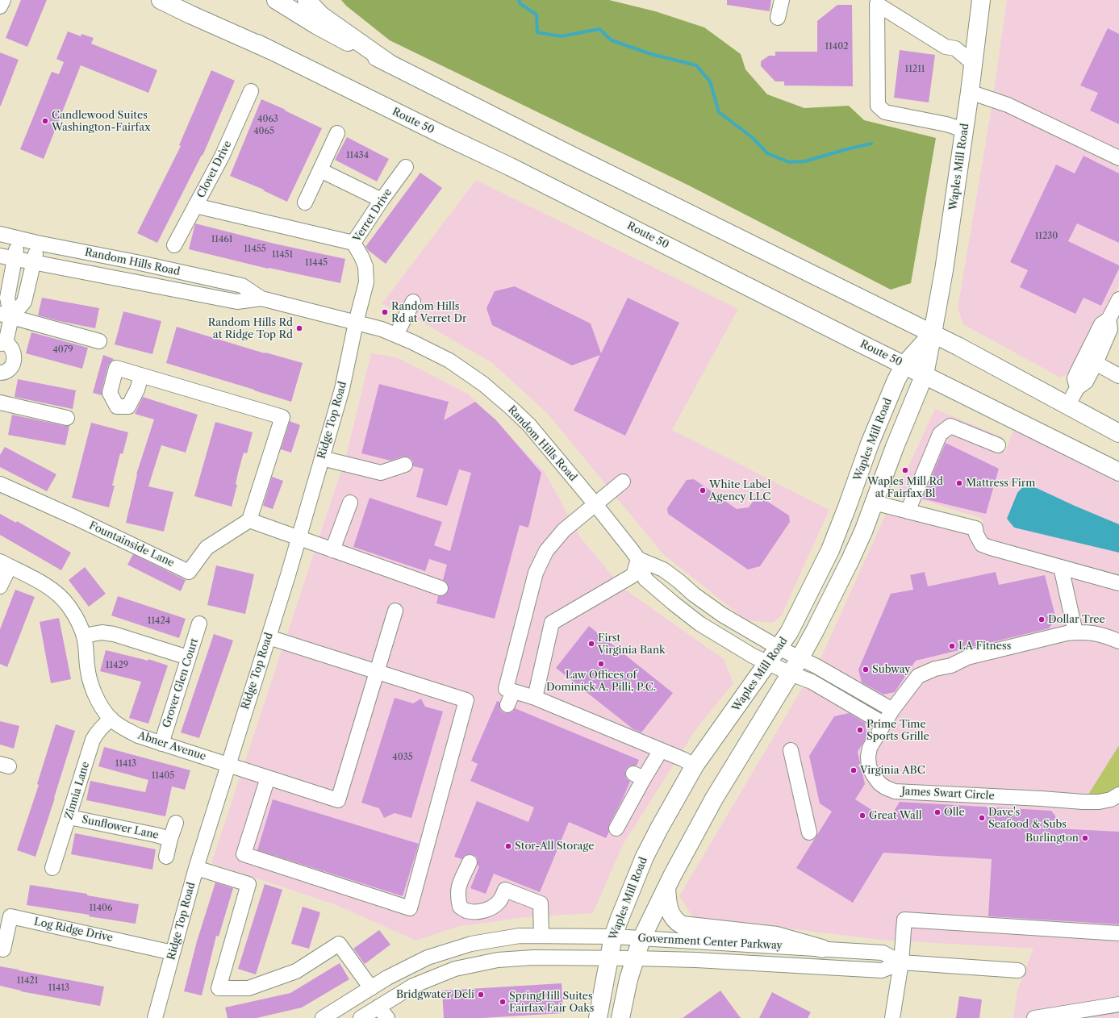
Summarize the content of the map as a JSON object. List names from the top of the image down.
{
  "streets": {
    "main road": ["Route 50", "Waples Mill Road"],
    "street": [
      "Clovet Drive",
      "Verret Drive",
      "Random Hills Road",
      "Ridge Top Road",
      "Fountainside Lane",
      "Grover Glen Court",
      "Abner Avenue",
      "Zinnia Lane",
      "James Swart Circle",
      "Sunflower Lane",
      "Log Ridge Drive",
      "Government Center Parkway"
    ]
  },
  "crossings": [
    ["Route 50", "Waples Mill Road"],
    ["Waples Mill Road", "Random Hills Road"],
    ["Waples Mill Road", "Government Center Parkway"],
    ["Verret Drive", "Random Hills Road"],
    ["Verret Drive", "Ridge Top Road"],
    ["Random Hills Road", "Ridge Top Road"],
    ["Random Hills Road", "James Swart Circle"],
    ["Ridge Top Road", "Abner Avenue"],
    ["Ridge Top Road", "Log Ridge Drive"],
    ["Grover Glen Court", "Abner Avenue"],
    ["Abner Avenue", "Zinnia Lane"],
    ["Zinnia Lane", "Sunflower Lane"]
  ],
  "places": [
    "Candlewood Suites Washington-Fairfax",
    "Random Hills Rd at Verret Dr",
    "Random Hills Rd at Ridge Top Rd",
    "Waples Mill Rd at Fairfax Bl",
    "Mattress Firm",
    "White Label Agency LLC",
    "Dollar Tree",
    "First Virginia Bank",
    "LA Fitness",
    "Law Offices of Dominick A. Pilli, P.C.",
    "Subway",
    "Prime Time Sports Grille",
    "Virginia ABC",
    "Olle",
    "Great Wall",
    "Dave's Seafood & Subs",
    "Burlington",
    "Stor-All Storage",
    "Bridgwater Deli",
    "SpringHill Suites Fairfax Fair Oaks"
  ],
  "house_numbers": [
    "11402",
    "11211",
    "4063",
    "4065",
    "11434",
    "11230",
    "11461",
    "11455",
    "11451",
    "11445",
    "4079",
    "11424",
    "11429",
    "4035",
    "11413",
    "11405",
    "11406",
    "11421",
    "11413"
  ]
}
